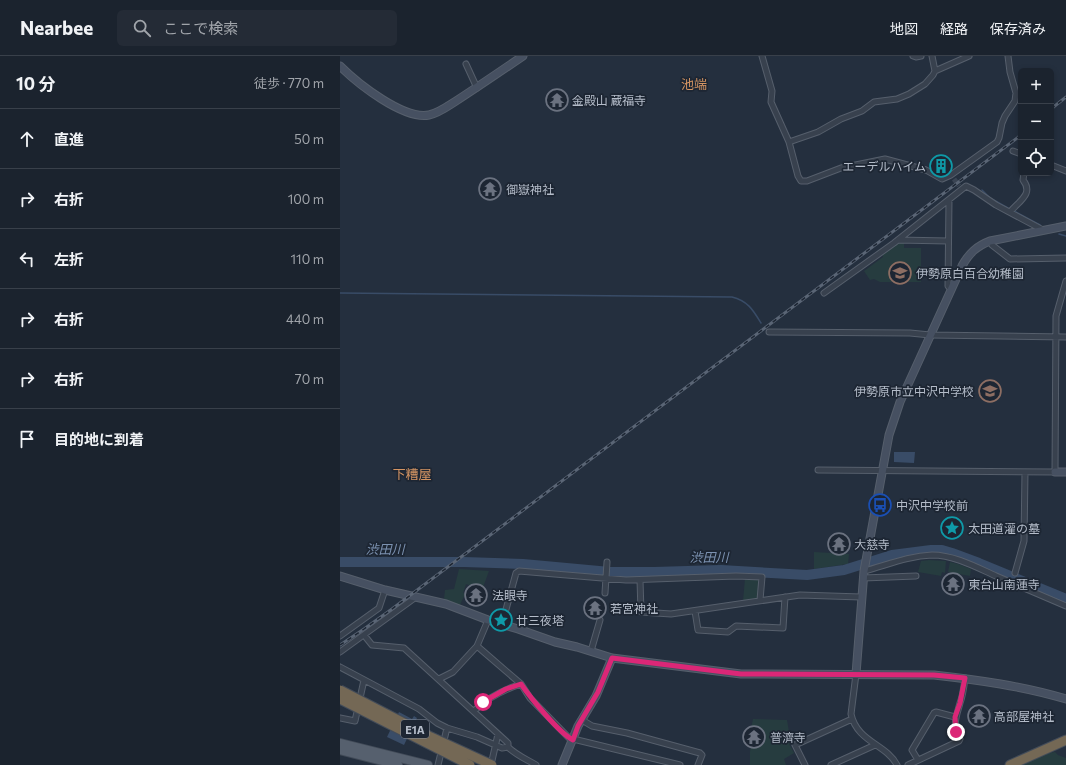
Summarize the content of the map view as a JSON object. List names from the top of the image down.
{
  "streets": {
    "highway": ["E1A"]
  },
  "districts": ["池端", "下糟屋"],
  "water": ["渋田川"],
  "places": {
    "temple": [
      "金殿山 蔵福寺",
      "御嶽神社",
      "大慈寺",
      "東台山南蓮寺",
      "法眼寺",
      "若宮神社",
      "高部屋神社",
      "普濟寺"
    ],
    "building": ["エーデルハイム"],
    "school or university": ["伊勢原白百合幼稚園", "伊勢原市立中沢中学校"],
    "bus stop": ["中沢中学校前"],
    "place": ["太田道灌の墓", "廿三夜塔"]
  },
  "page": {
    "header": "Nearbee",
    "search": "ここで検索",
    "nav": ["地図", "経路", "保存済み"],
    "heading": ["10 分", "徒歩 · 770 m"],
    "map_buttons": ["+", "−"],
    "list": [
      ["直進", "50 m"],
      ["右折", "100 m"],
      ["左折", "110 m"],
      ["右折", "440 m"],
      ["右折", "70 m"],
      "目的地に到着"
    ]
  }
}
